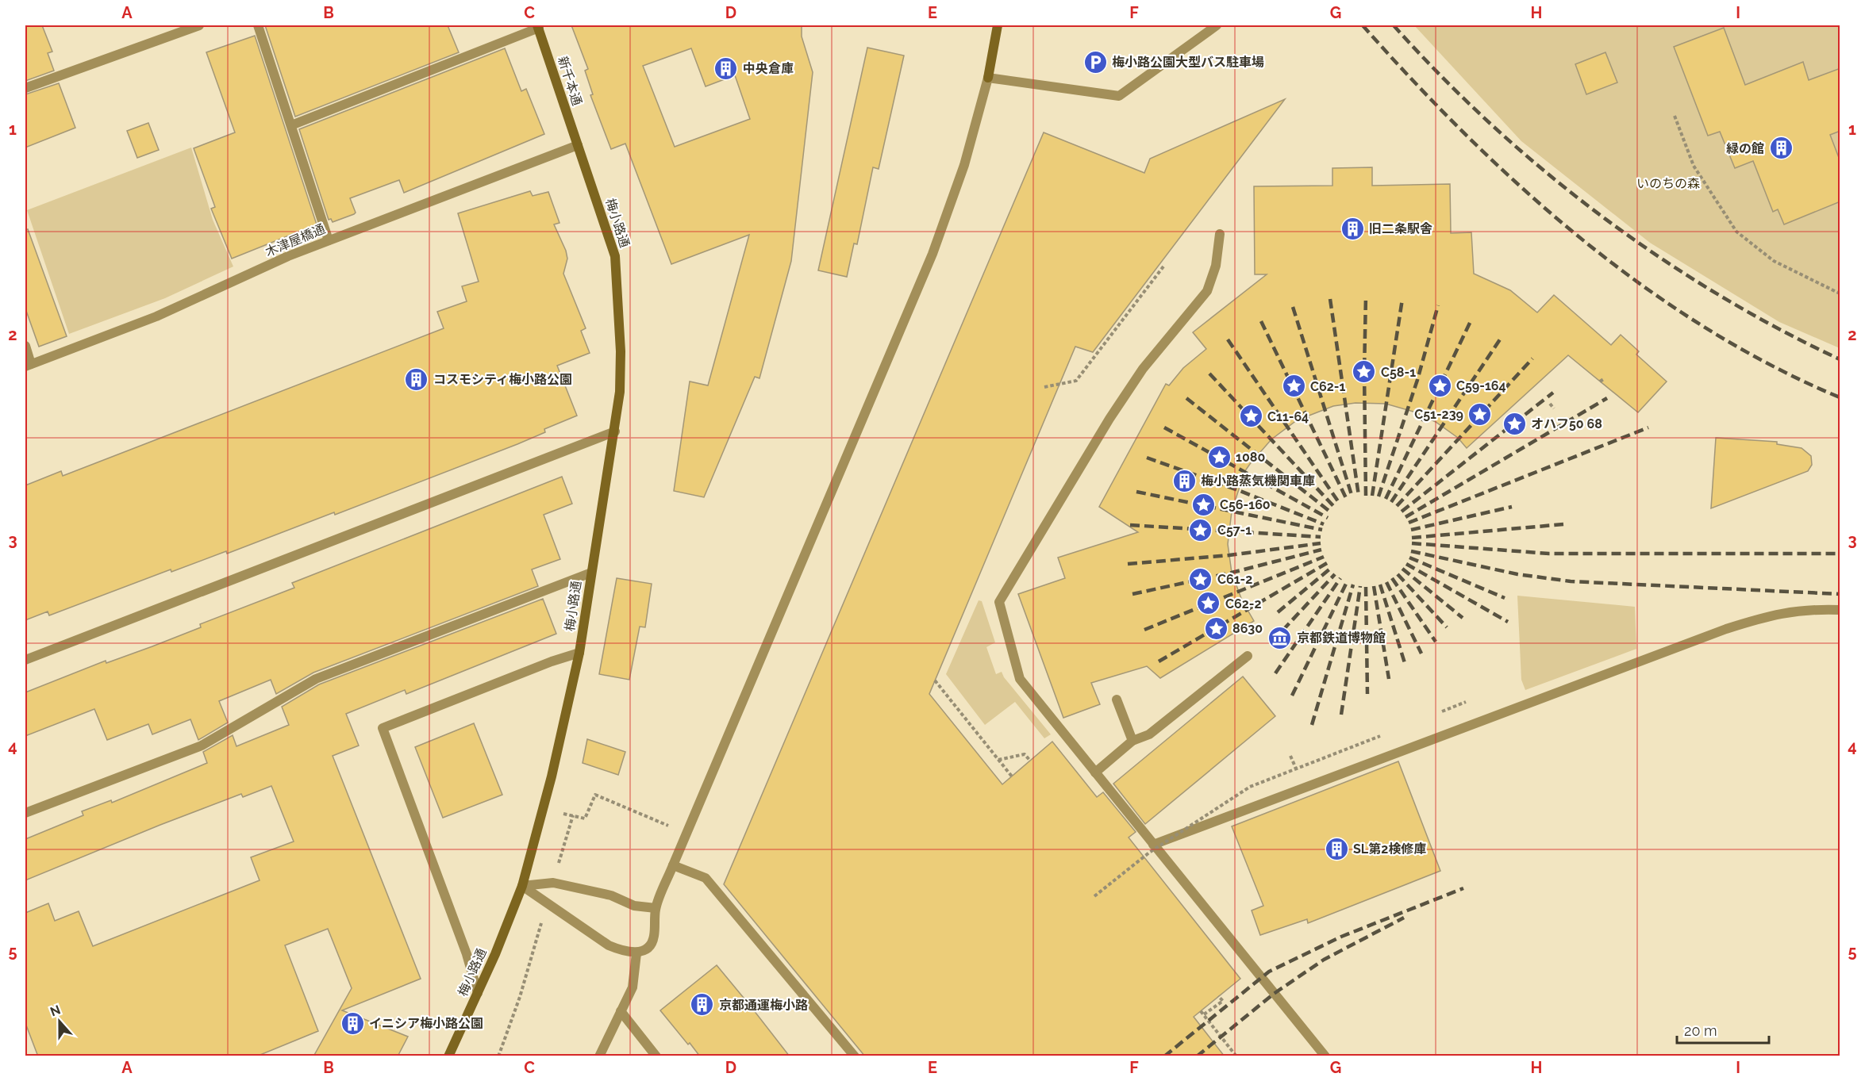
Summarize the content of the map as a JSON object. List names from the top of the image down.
{
  "streets": {
    "street": ["新千本通", "梅小路通", "木津屋橋通"]
  },
  "crossings": [
    ["新千本通", "梅小路通"],
    ["新千本通", "木津屋橋通"],
    ["梅小路通", "木津屋橋通"]
  ],
  "parks": ["いのちの森"],
  "places": {
    "parking": ["梅小路公園大型バス駐車場"],
    "building": [
      "中央倉庫",
      "緑の館",
      "旧二条駅舎",
      "コスモシティ梅小路公園",
      "梅小路蒸気機関車庫",
      "SL第2検修庫",
      "京都通運梅小路",
      "イニシア梅小路公園"
    ],
    "place": [
      "C58-1",
      "C59-164",
      "C62-1",
      "C51-239",
      "C11-64",
      "オハフ50 68",
      "1080",
      "C56-160",
      "C57-1",
      "C61-2",
      "C62-2",
      "8630"
    ],
    "museum": ["京都鉄道博物館"]
  },
  "scale_bar": "20 m",
  "north": "top",
  "grid": {
    "columns": [
      "A",
      "B",
      "C",
      "D",
      "E",
      "F",
      "G",
      "H",
      "I"
    ],
    "rows": [
      "1",
      "2",
      "3",
      "4",
      "5"
    ]
  }
}
